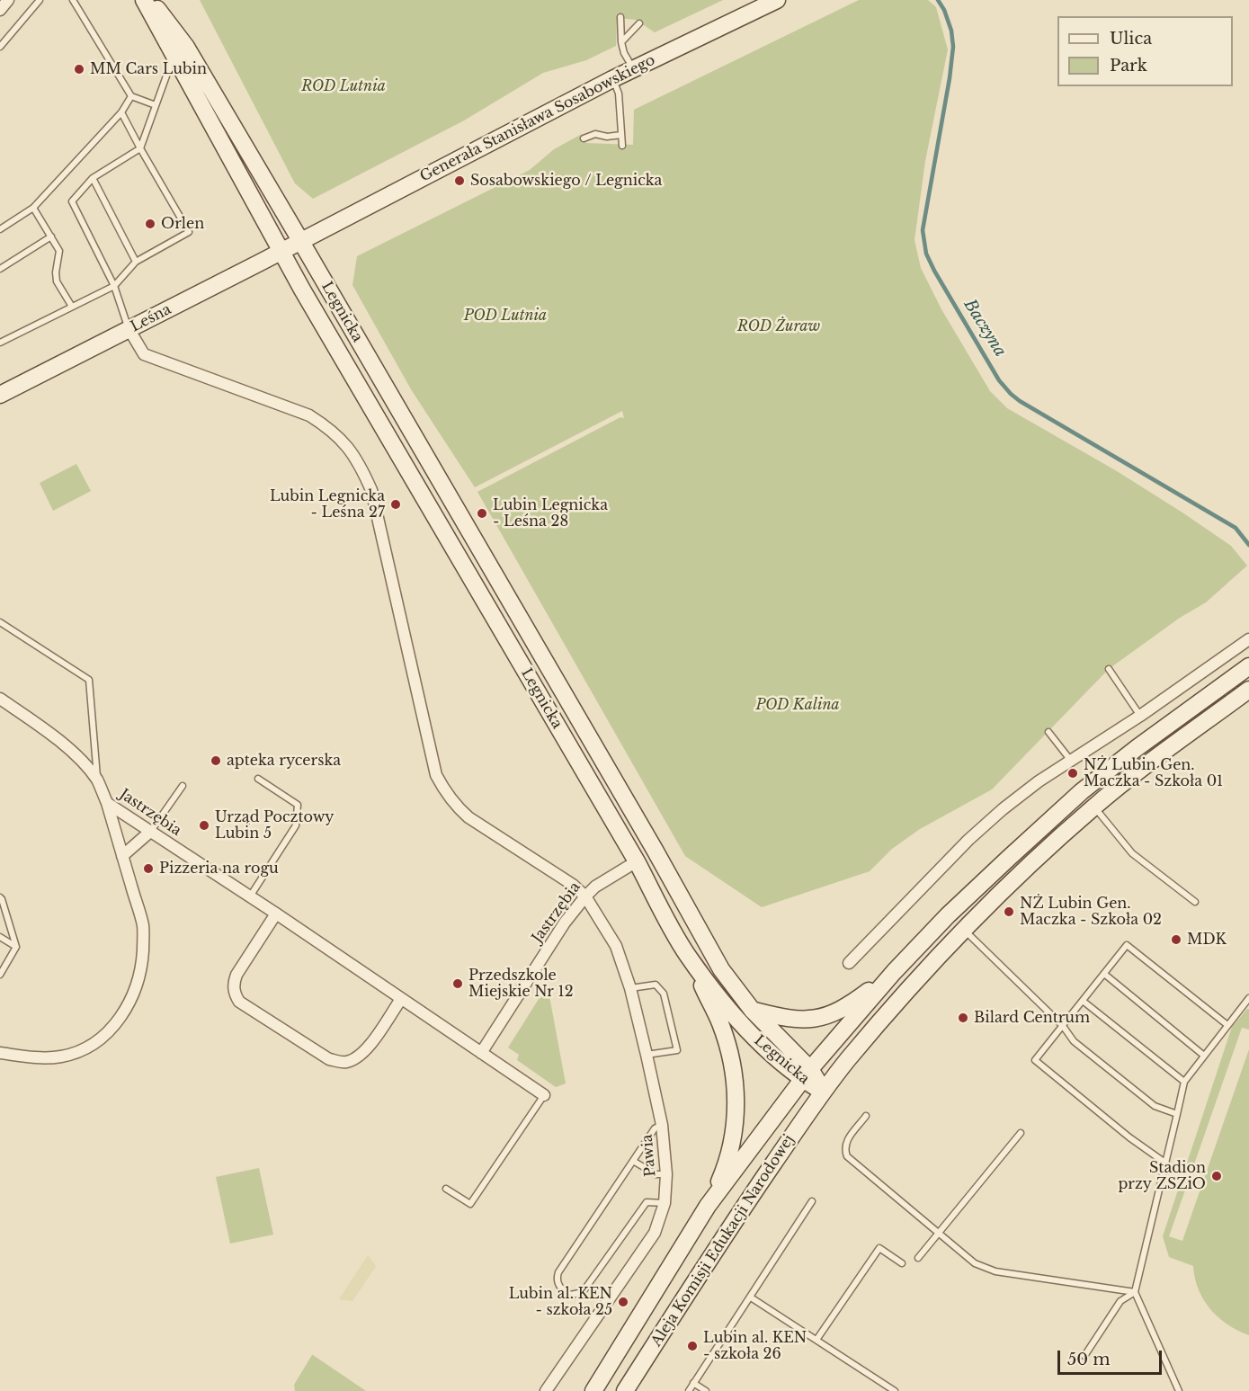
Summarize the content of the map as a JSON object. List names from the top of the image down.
{
  "streets": {
    "main road": [
      "Generała Stanisława Sosabowskiego",
      "Legnicka",
      "Leśna",
      "Aleja Komisji Edukacji Narodowej"
    ],
    "street": ["Jastrzębia", "Pawia"]
  },
  "crossings": [
    ["Generała Stanisława Sosabowskiego", "Legnicka"],
    ["Generała Stanisława Sosabowskiego", "Leśna"],
    ["Legnicka", "Leśna"],
    ["Legnicka", "Jastrzębia"],
    ["Legnicka", "Aleja Komisji Edukacji Narodowej"],
    ["Jastrzębia", "Pawia"]
  ],
  "water": ["Baczyna"],
  "parks": [
    "ROD Lutnia",
    "POD Lutnia",
    "ROD Żuraw",
    "POD Kalina"
  ],
  "places": [
    "MM Cars Lubin",
    "Sosabowskiego / Legnicka",
    "Orlen",
    "Lubin Legnicka - Leśna 27",
    "Lubin Legnicka - Leśna 28",
    "apteka rycerska",
    "NŻ Lubin Gen. Maczka - Szkoła 01",
    "Urząd Pocztowy Lubin 5",
    "Pizzeria na rogu",
    "NŻ Lubin Gen. Maczka - Szkoła 02",
    "MDK",
    "Przedszkole Miejskie Nr 12",
    "Bilard Centrum",
    "Stadion przy ZSZiO",
    "Lubin al. KEN - szkoła 25",
    "Lubin al. KEN - szkoła 26"
  ],
  "legend": ["Ulica", "Park"],
  "scale_bar": "50 m"
}
